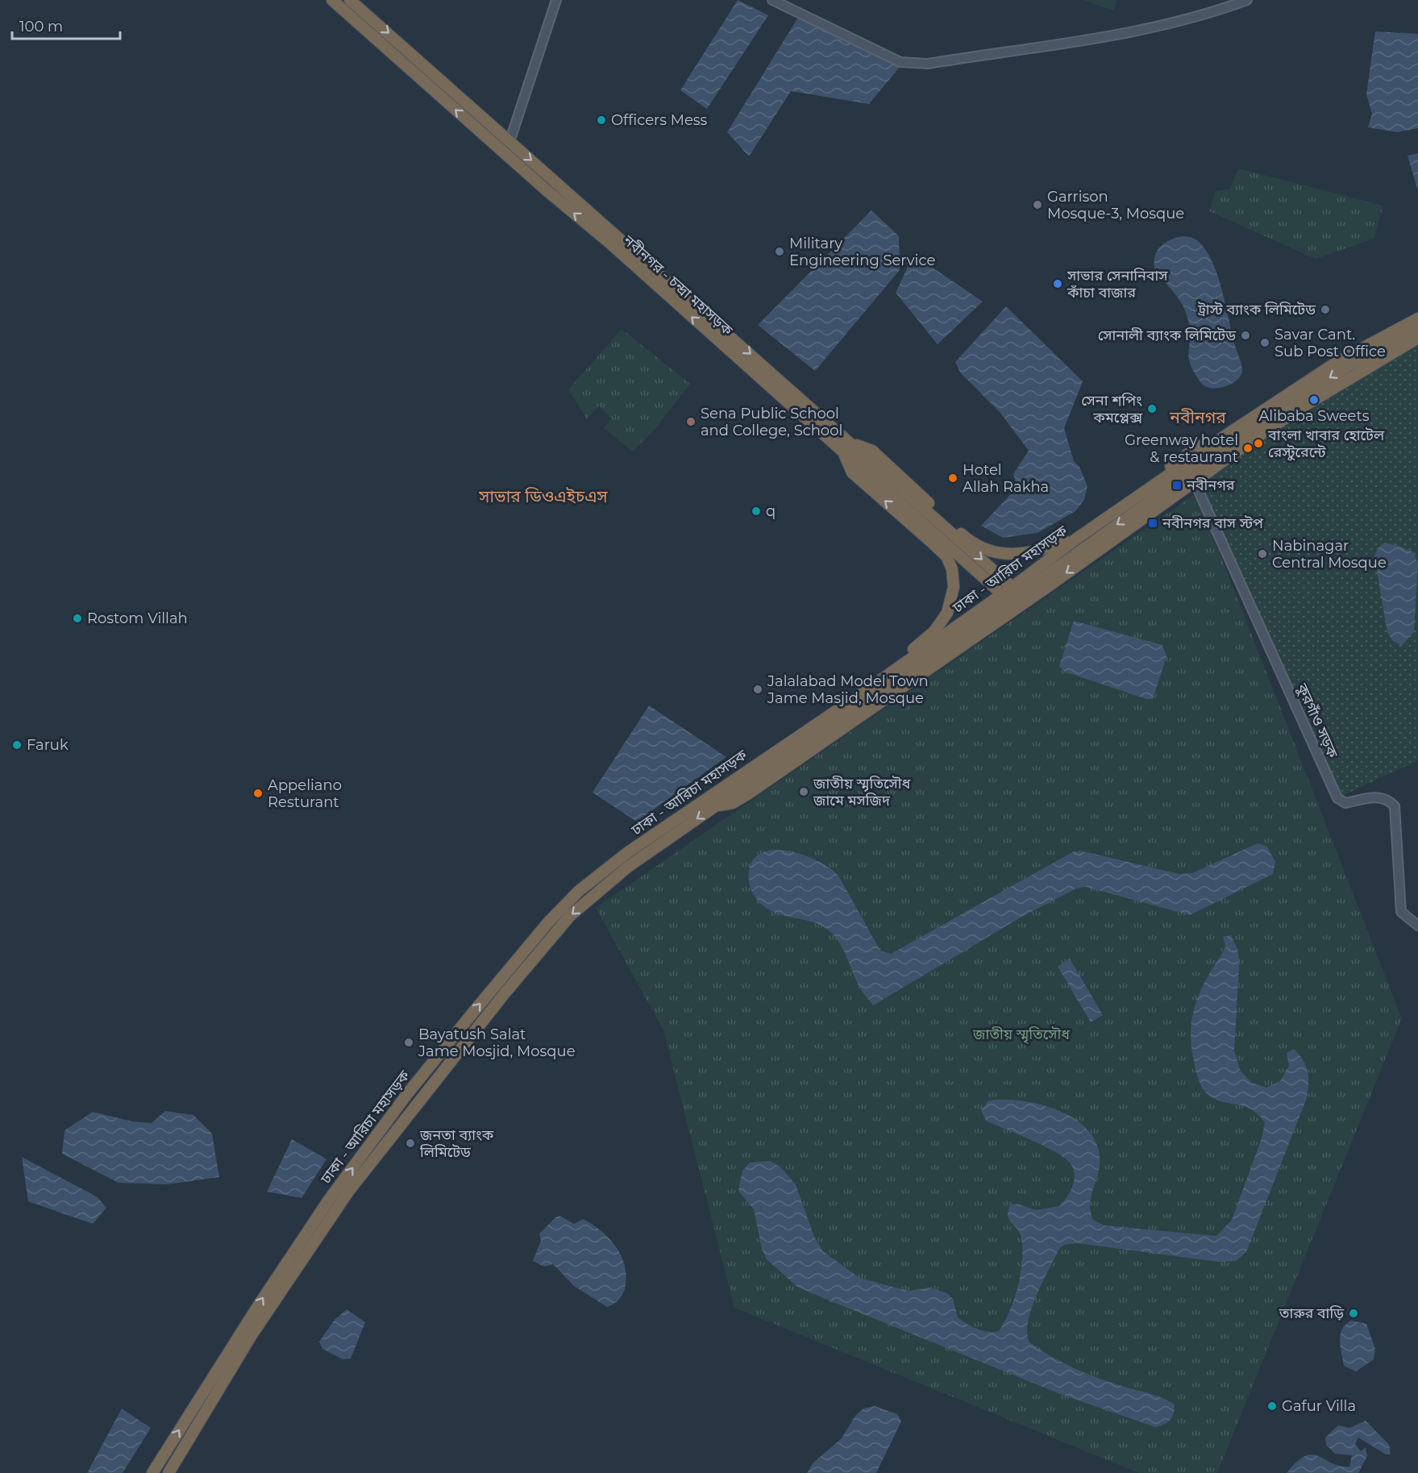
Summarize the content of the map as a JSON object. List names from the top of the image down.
{
  "streets": {
    "highway": ["নবীনগর - চন্দ্রা মহাসড়ক", "ঢাকা - আরিচা মহাসড়ক"],
    "street": ["কুরগাঁও সড়ক"]
  },
  "crossings": [
    ["নবীনগর - চন্দ্রা মহাসড়ক", "ঢাকা - আরিচা মহাসড়ক"]
  ],
  "districts": ["নবীনগর", "সাভার ডিওএইচএস"],
  "parks": ["জাতীয় স্মৃতিসৌধ"],
  "places": {
    "other": [
      "Officers Mess",
      "Garrison Mosque-3, Mosque",
      "Military Engineering Service",
      "সাভার সেনানিবাস কাঁচা বাজার",
      "ট্রাস্ট ব্যাংক লিমিটেড",
      "সোনালী ব্যাংক লিমিটেড",
      "Savar Cant. Sub Post Office",
      "Alibaba Sweets",
      "সেনা শপিং কমপ্লেক্স",
      "Sena Public School and College, School",
      "বাংলা খাবার হোটেল রেস্টুরেন্টে",
      "Greenway hotel & restaurant",
      "Hotel Allah Rakha",
      "q",
      "Nabinagar Central Mosque",
      "Rostom Villah",
      "Jalalabad Model Town Jame Masjid, Mosque",
      "Faruk",
      "জাতীয় স্মৃতিসৌধ জামে মসজিদ",
      "Appeliano Resturant",
      "Bayatush Salat Jame Mosjid, Mosque",
      "জনতা ব্যাংক লিমিটেড",
      "তারুর বাড়ি",
      "Gafur Villa"
    ],
    "transit": ["নবীনগর", "নবীনগর বাস স্টপ"]
  },
  "scale_bar": "100 m"
}
